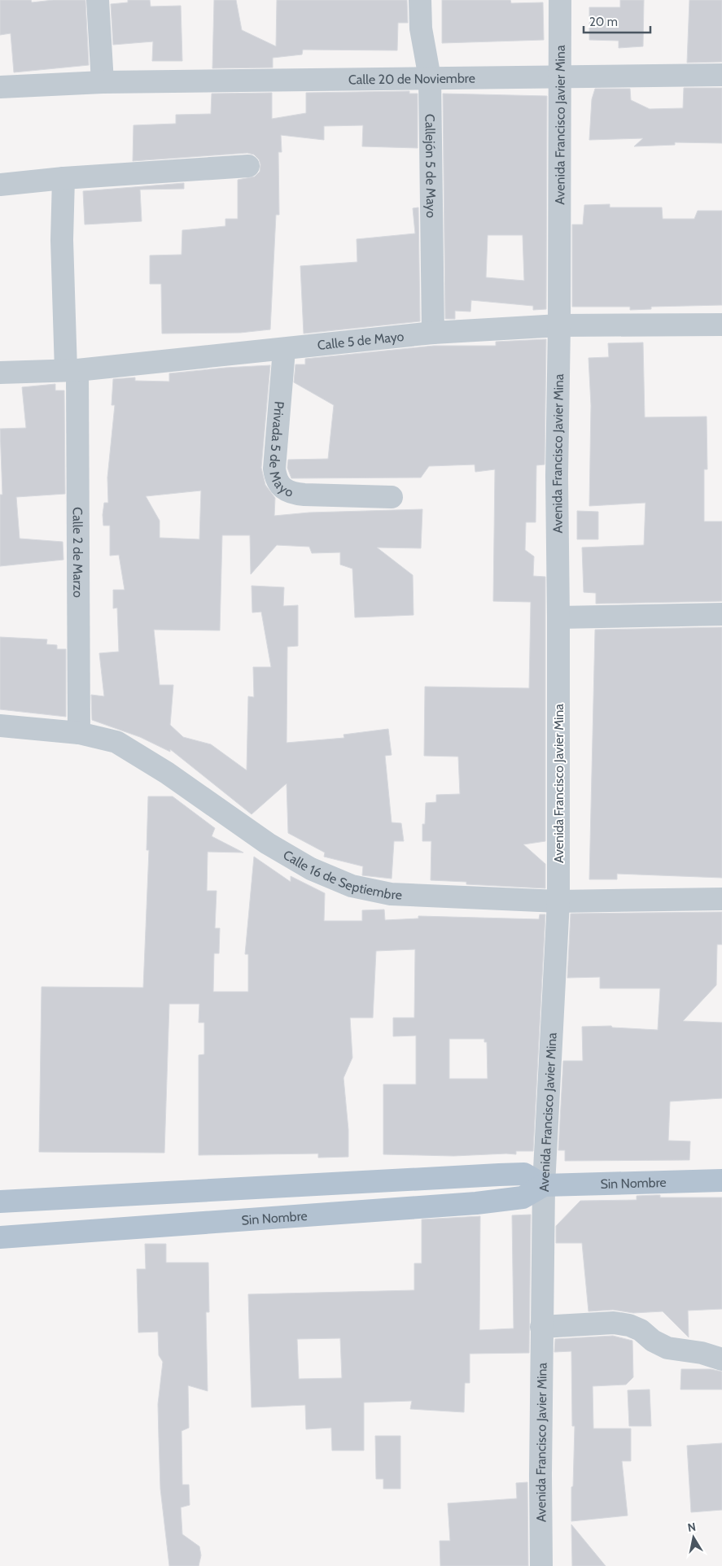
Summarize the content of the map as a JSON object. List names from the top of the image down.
{
  "streets": {
    "main road": ["Sin Nombre"],
    "street": [
      "Calle 20 de Noviembre",
      "Avenida Francisco Javier Mina",
      "Callejón 5 de Mayo",
      "Calle 5 de Mayo",
      "Privada 5 de Mayo",
      "Calle 2 de Marzo",
      "Calle 16 de Septiembre"
    ]
  },
  "crossings": [
    ["Calle 20 de Noviembre", "Avenida Francisco Javier Mina"],
    ["Calle 20 de Noviembre", "Callejón 5 de Mayo"],
    ["Avenida Francisco Javier Mina", "Calle 5 de Mayo"],
    ["Avenida Francisco Javier Mina", "Calle 16 de Septiembre"],
    ["Avenida Francisco Javier Mina", "Sin Nombre"],
    ["Callejón 5 de Mayo", "Calle 5 de Mayo"],
    ["Calle 5 de Mayo", "Privada 5 de Mayo"],
    ["Calle 5 de Mayo", "Calle 2 de Marzo"],
    ["Calle 2 de Marzo", "Calle 16 de Septiembre"]
  ],
  "scale_bar": "20 m",
  "north": "top"
}
